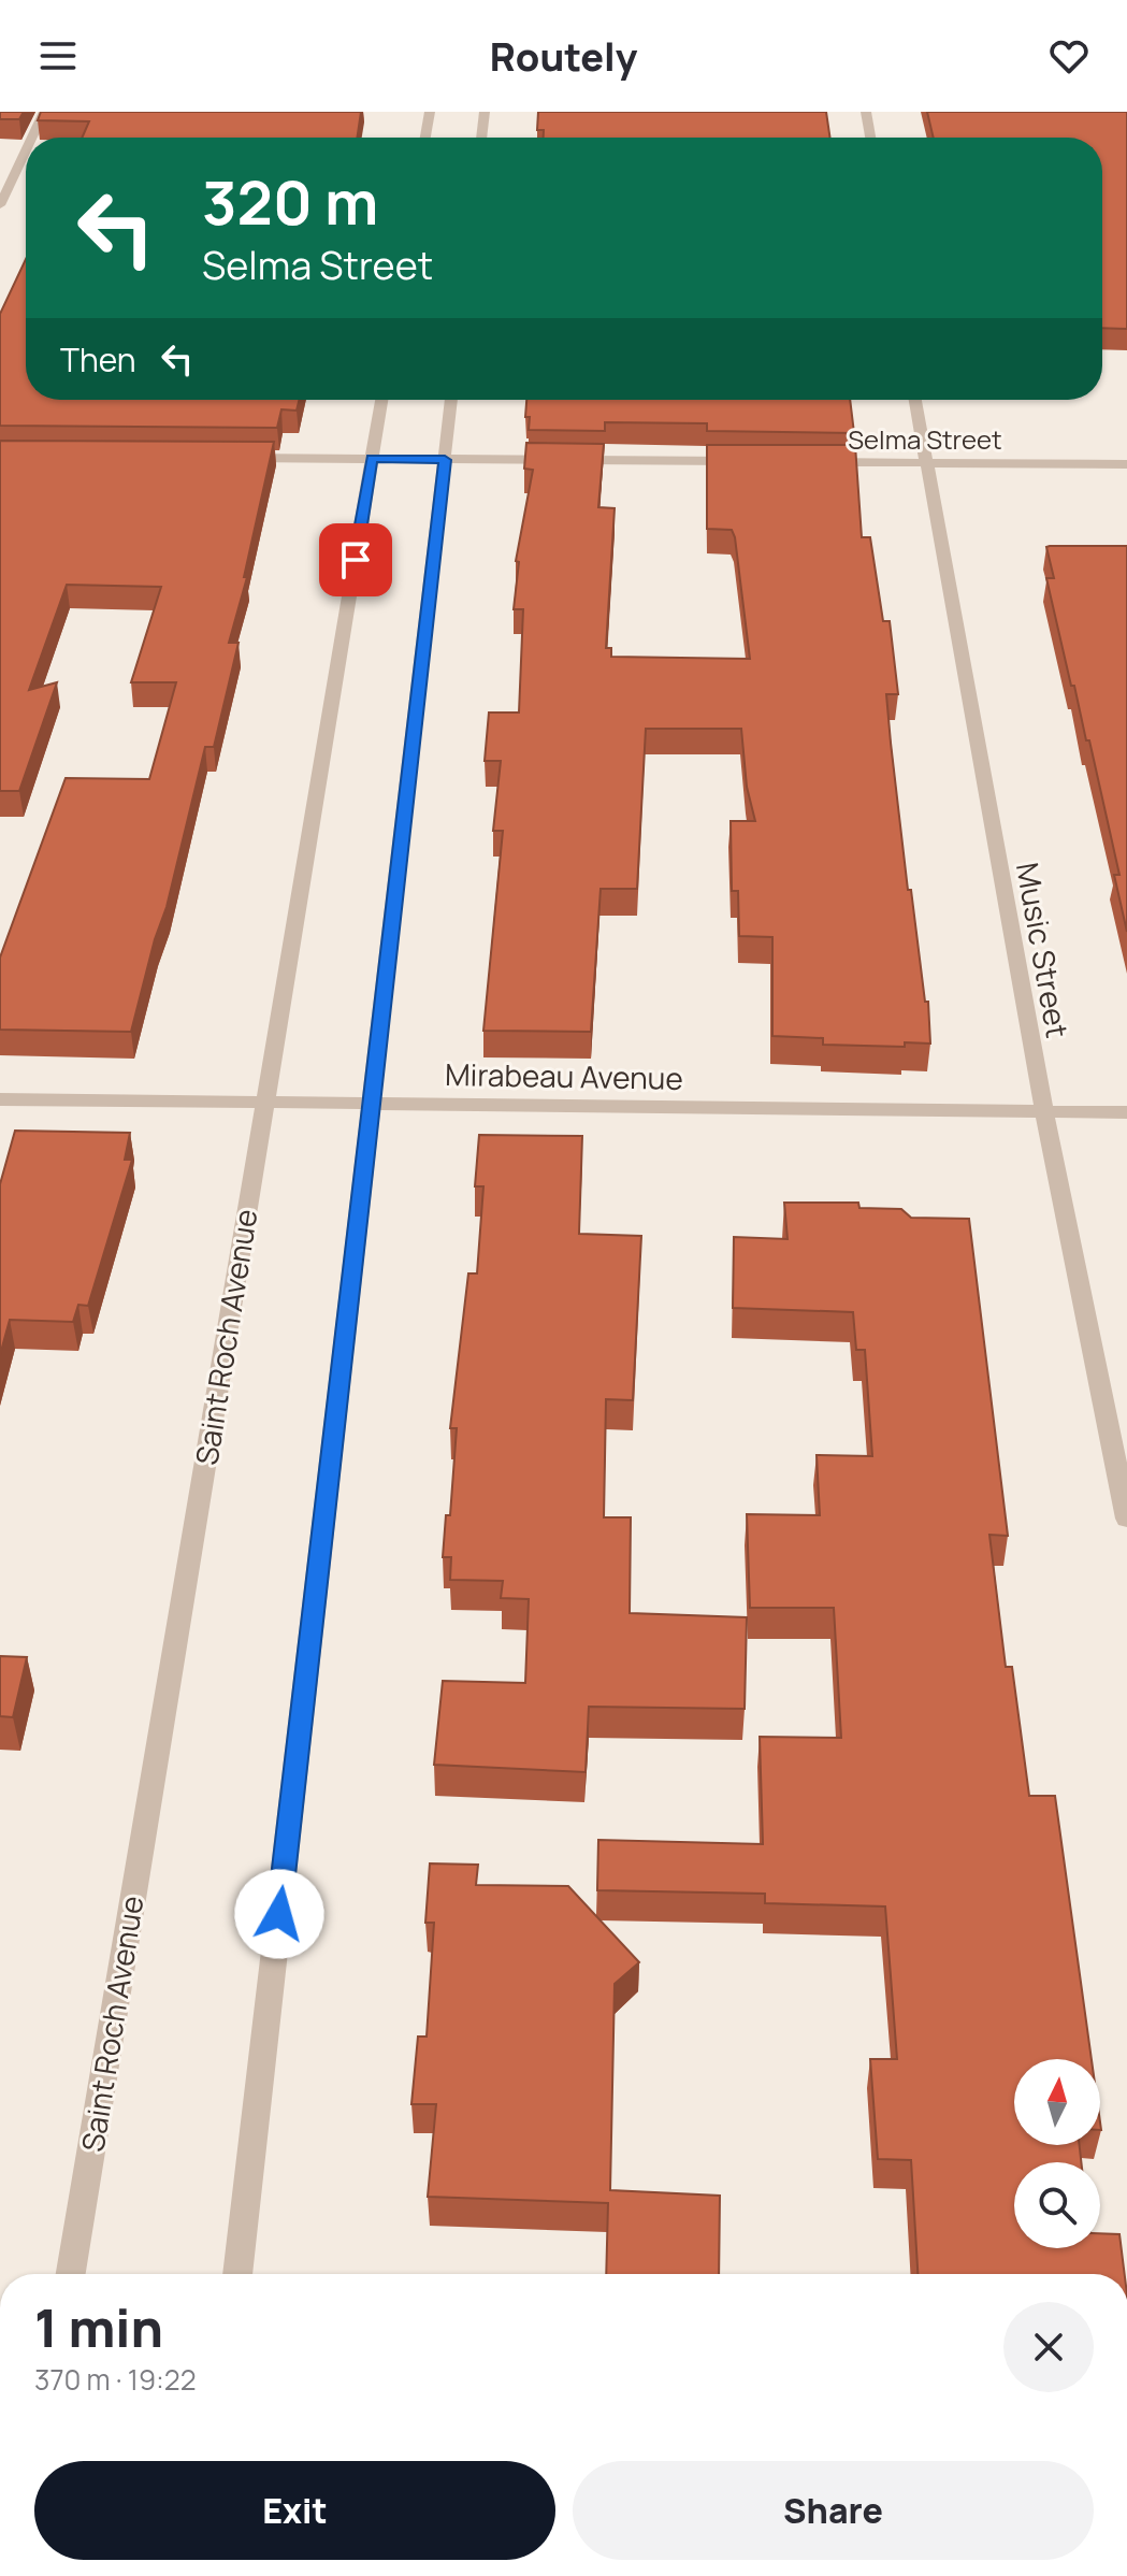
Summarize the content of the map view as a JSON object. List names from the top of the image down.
{
  "streets": {
    "street": [
      "Selma Street",
      "Music Street",
      "Mirabeau Avenue",
      "Saint Roch Avenue"
    ]
  },
  "crossings": [
    ["Selma Street", "Music Street"],
    ["Music Street", "Mirabeau Avenue"],
    ["Mirabeau Avenue", "Saint Roch Avenue"]
  ],
  "north": "top",
  "page": {
    "header": "Routely",
    "turn": ["320 m", "Selma Street"],
    "then": "Then",
    "heading": ["1 min", "370 m · 19:22"],
    "buttons": ["Exit", "Share"]
  }
}
